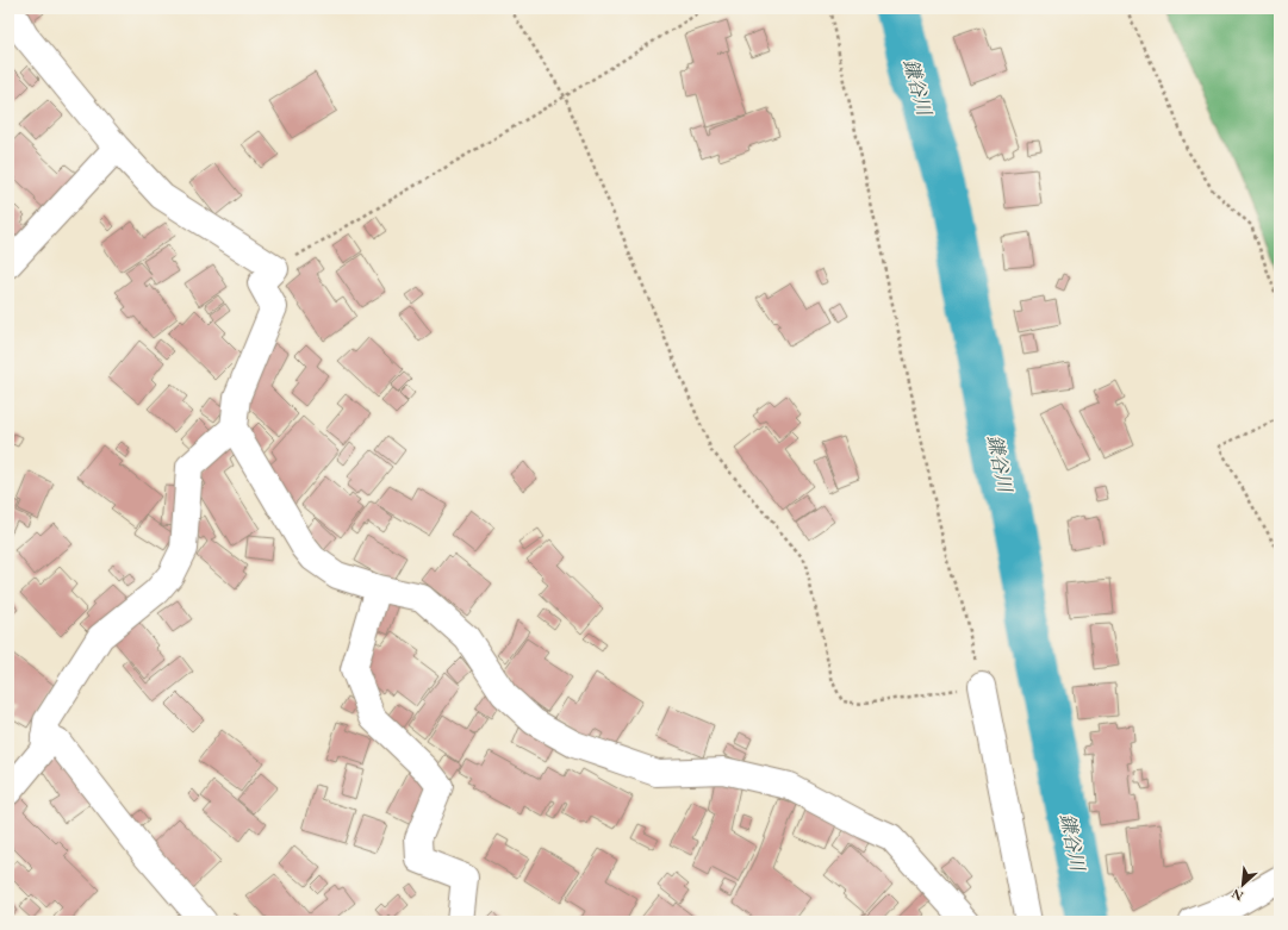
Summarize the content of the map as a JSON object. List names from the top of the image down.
{
  "water": ["鎌谷川"],
  "north": "bottom left"
}
